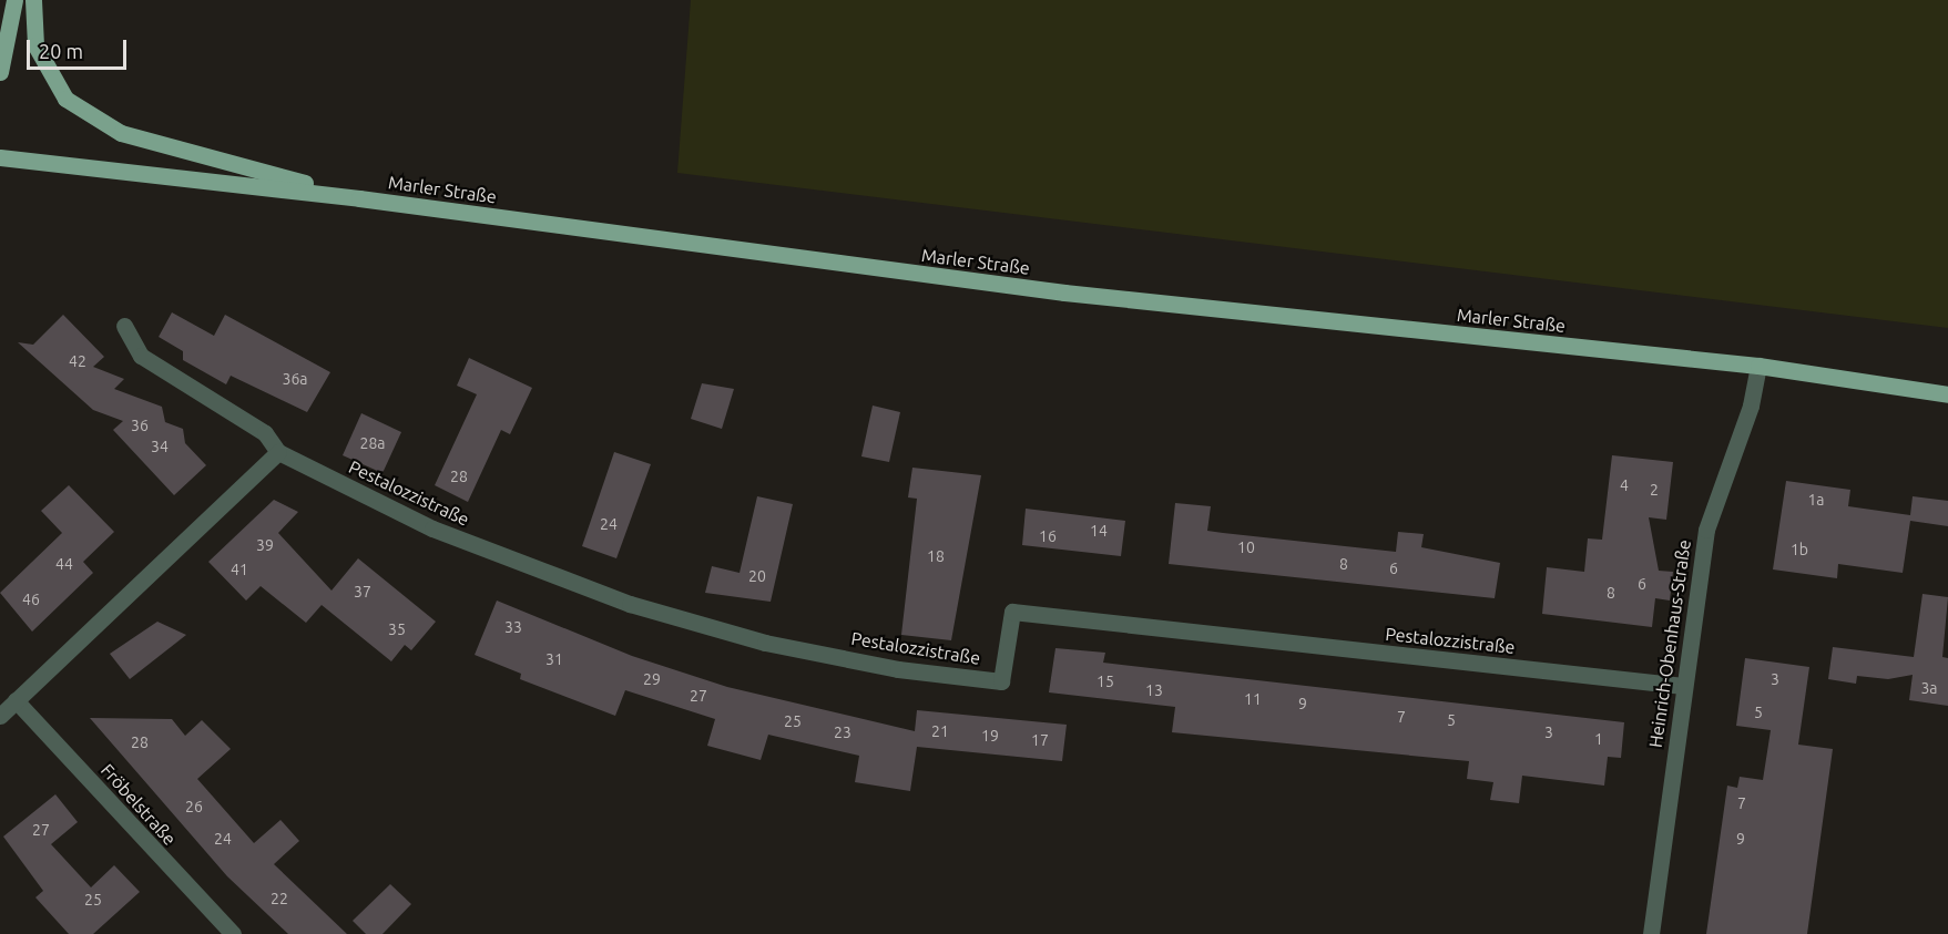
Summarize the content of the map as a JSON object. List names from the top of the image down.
{
  "streets": {
    "main road": ["Marler Straße"],
    "street": ["Pestalozzistraße", "Heinrich-Obenhaus-Straße", "Fröbelstraße"]
  },
  "crossings": [
    ["Marler Straße", "Heinrich-Obenhaus-Straße"],
    ["Pestalozzistraße", "Heinrich-Obenhaus-Straße"]
  ],
  "house_numbers": [
    "42",
    "36a",
    "36",
    "28a",
    "34",
    "28",
    "4",
    "2",
    "1a",
    "24",
    "14",
    "16",
    "39",
    "10",
    "1b",
    "18",
    "44",
    "8",
    "6",
    "41",
    "20",
    "6",
    "37",
    "8",
    "46",
    "33",
    "35",
    "31",
    "29",
    "3",
    "15",
    "3a",
    "13",
    "27",
    "11",
    "9",
    "5",
    "7",
    "5",
    "25",
    "21",
    "23",
    "3",
    "19",
    "1",
    "17",
    "28",
    "7",
    "26",
    "27",
    "24",
    "9",
    "22",
    "25"
  ],
  "scale_bar": "20 m"
}
